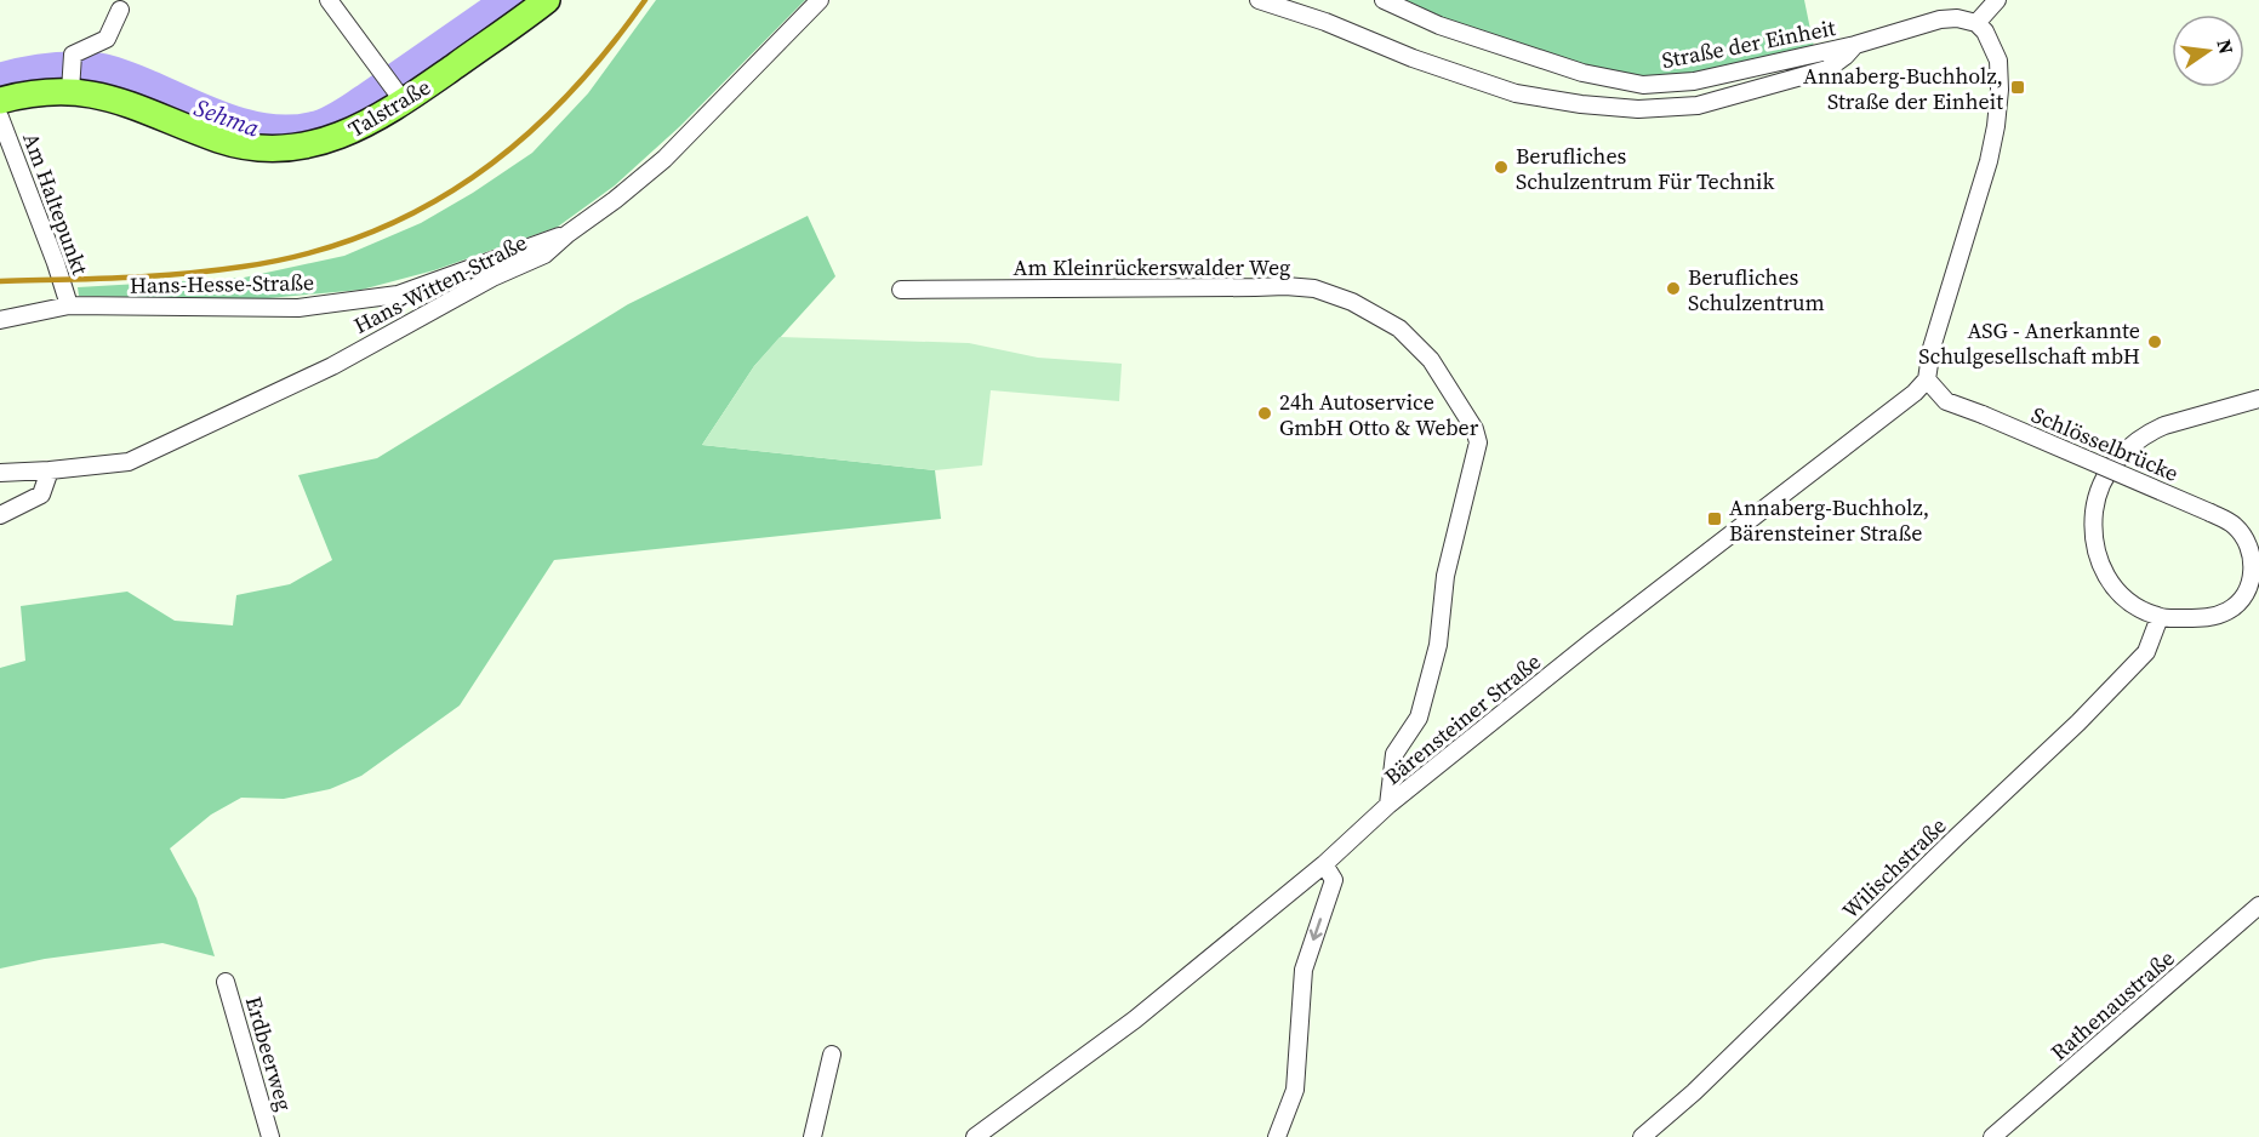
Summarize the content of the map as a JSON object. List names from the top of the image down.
{
  "streets": {
    "main road": ["Talstraße"],
    "street": [
      "Straße der Einheit",
      "Am Haltepunkt",
      "Am Kleinrückerswalder Weg",
      "Hans-Hesse-Straße",
      "Hans-Witten-Straße",
      "Schlösselbrücke",
      "Bärensteiner Straße",
      "Wilischstraße",
      "Rathenaustraße",
      "Erdbeerweg"
    ]
  },
  "crossings": [
    ["Am Haltepunkt", "Hans-Hesse-Straße"],
    ["Am Kleinrückerswalder Weg", "Bärensteiner Straße"],
    ["Hans-Hesse-Straße", "Hans-Witten-Straße"],
    ["Schlösselbrücke", "Bärensteiner Straße"]
  ],
  "water": ["Sehma"],
  "places": {
    "transit": ["Annaberg-Buchholz, Straße der Einheit", "Annaberg-Buchholz, Bärensteiner Straße"],
    "other": [
      "Berufliches Schulzentrum Für Technik",
      "Berufliches Schulzentrum",
      "ASG - Anerkannte Schulgesellschaft mbH",
      "24h Autoservice GmbH Otto & Weber"
    ]
  },
  "north": "right"
}
